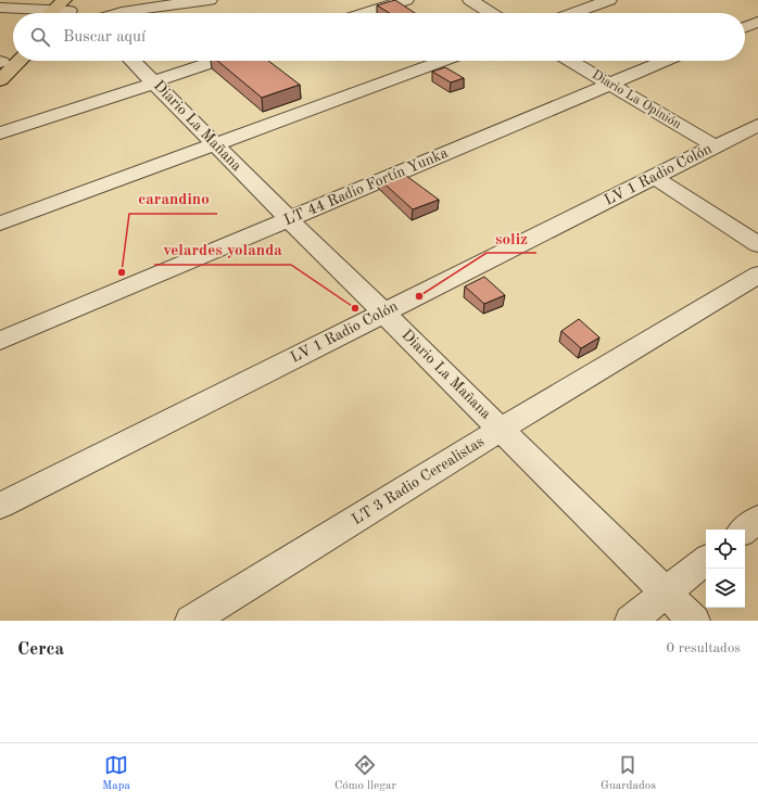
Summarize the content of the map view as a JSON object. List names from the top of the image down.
{
  "streets": {
    "street": [
      "Diario La Opinión",
      "Diario La Mañana",
      "LV 1 Radio Colón",
      "LT 44 Radio Fortín Yunka",
      "LT 3 Radio Cerealistas"
    ]
  },
  "crossings": [
    ["Diario La Opinión", "LV 1 Radio Colón"],
    ["Diario La Opinión", "LT 44 Radio Fortín Yunka"],
    ["Diario La Mañana", "LV 1 Radio Colón"],
    ["Diario La Mañana", "LT 44 Radio Fortín Yunka"],
    ["Diario La Mañana", "LT 3 Radio Cerealistas"]
  ],
  "places": ["carandino", "soliz", "velardes yolanda"],
  "page": {
    "search": "Buscar aquí",
    "heading": ["Cerca", "0 resultados"],
    "nav": ["Mapa", "Cómo llegar", "Guardados"]
  }
}
